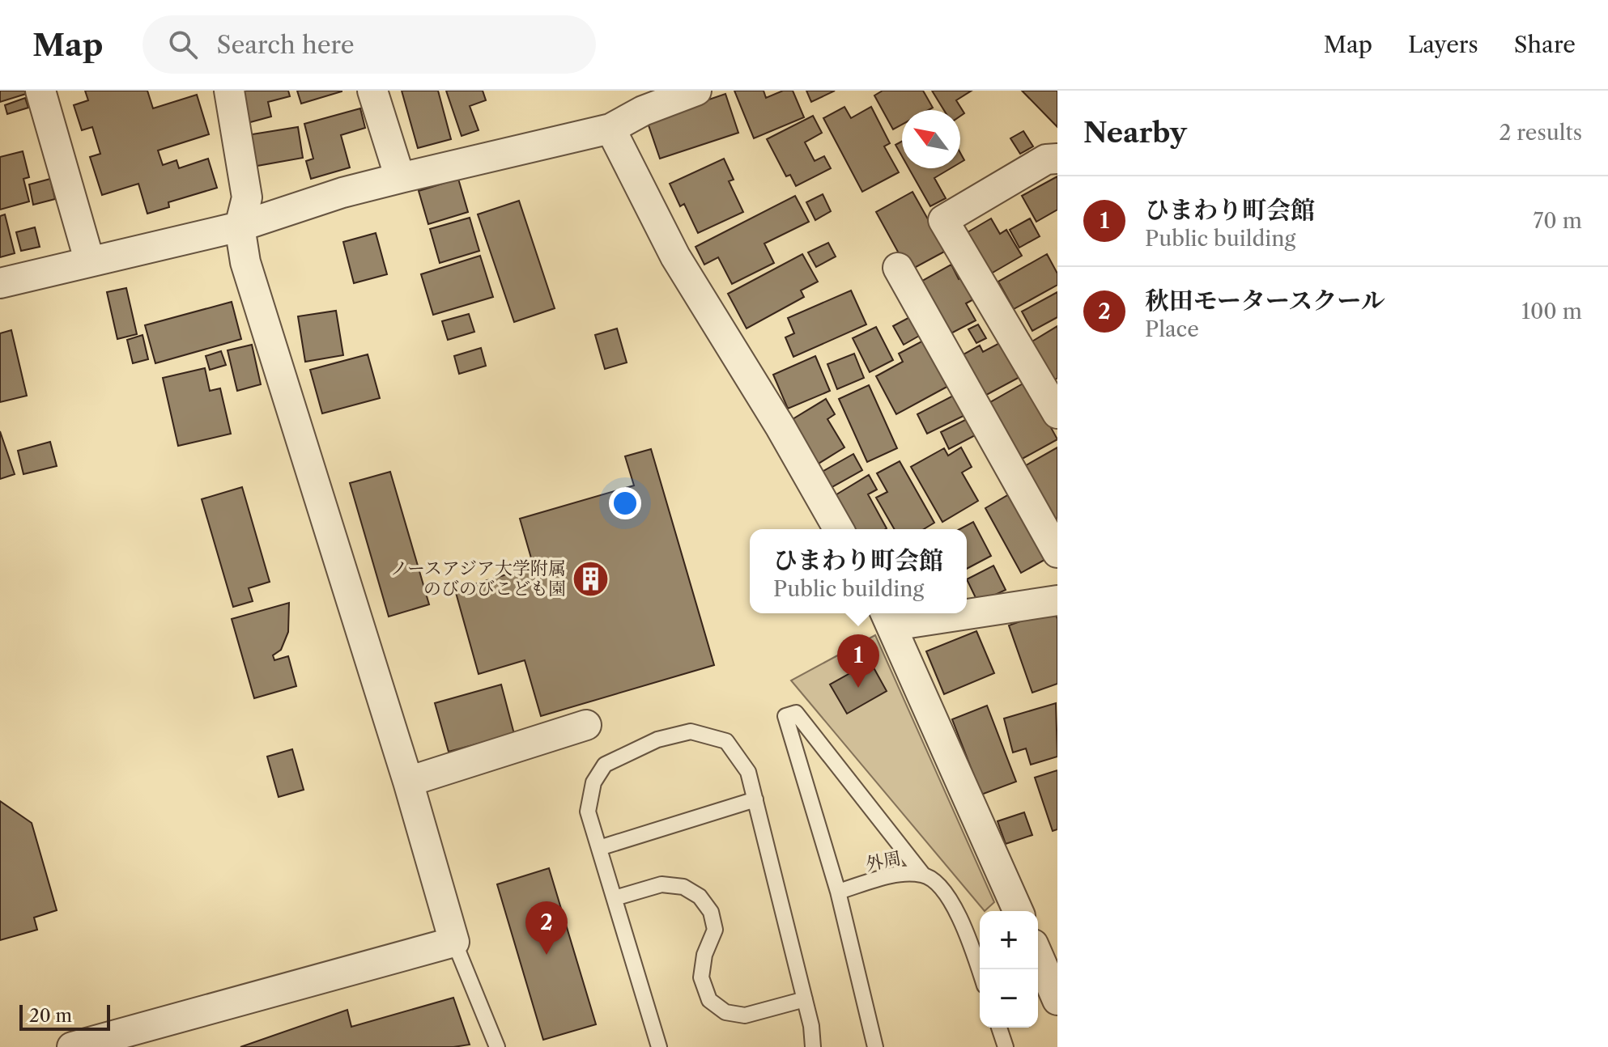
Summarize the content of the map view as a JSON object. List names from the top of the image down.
{
  "streets": {
    "lane": ["外周"]
  },
  "places": {
    "building": ["ノースアジア大学附属 のびのびこども園"]
  },
  "scale_bar": "20 m",
  "north": "top left",
  "page": {
    "header": "Map",
    "search": "Search here",
    "nav": ["Map", "Layers", "Share"],
    "heading": ["Nearby", "2 results"],
    "list": [
      {
        "mark": "1",
        "name": "ひまわり町会館",
        "note": "Public building",
        "value": "70 m"
      },
      {
        "mark": "2",
        "name": "秋田モータースクール",
        "note": "Place",
        "value": "100 m"
      }
    ],
    "popup": ["ひまわり町会館", "Public building"],
    "pins": ["1", "2"],
    "map_buttons": ["+", "−"],
    "scale": "20 m"
  }
}
